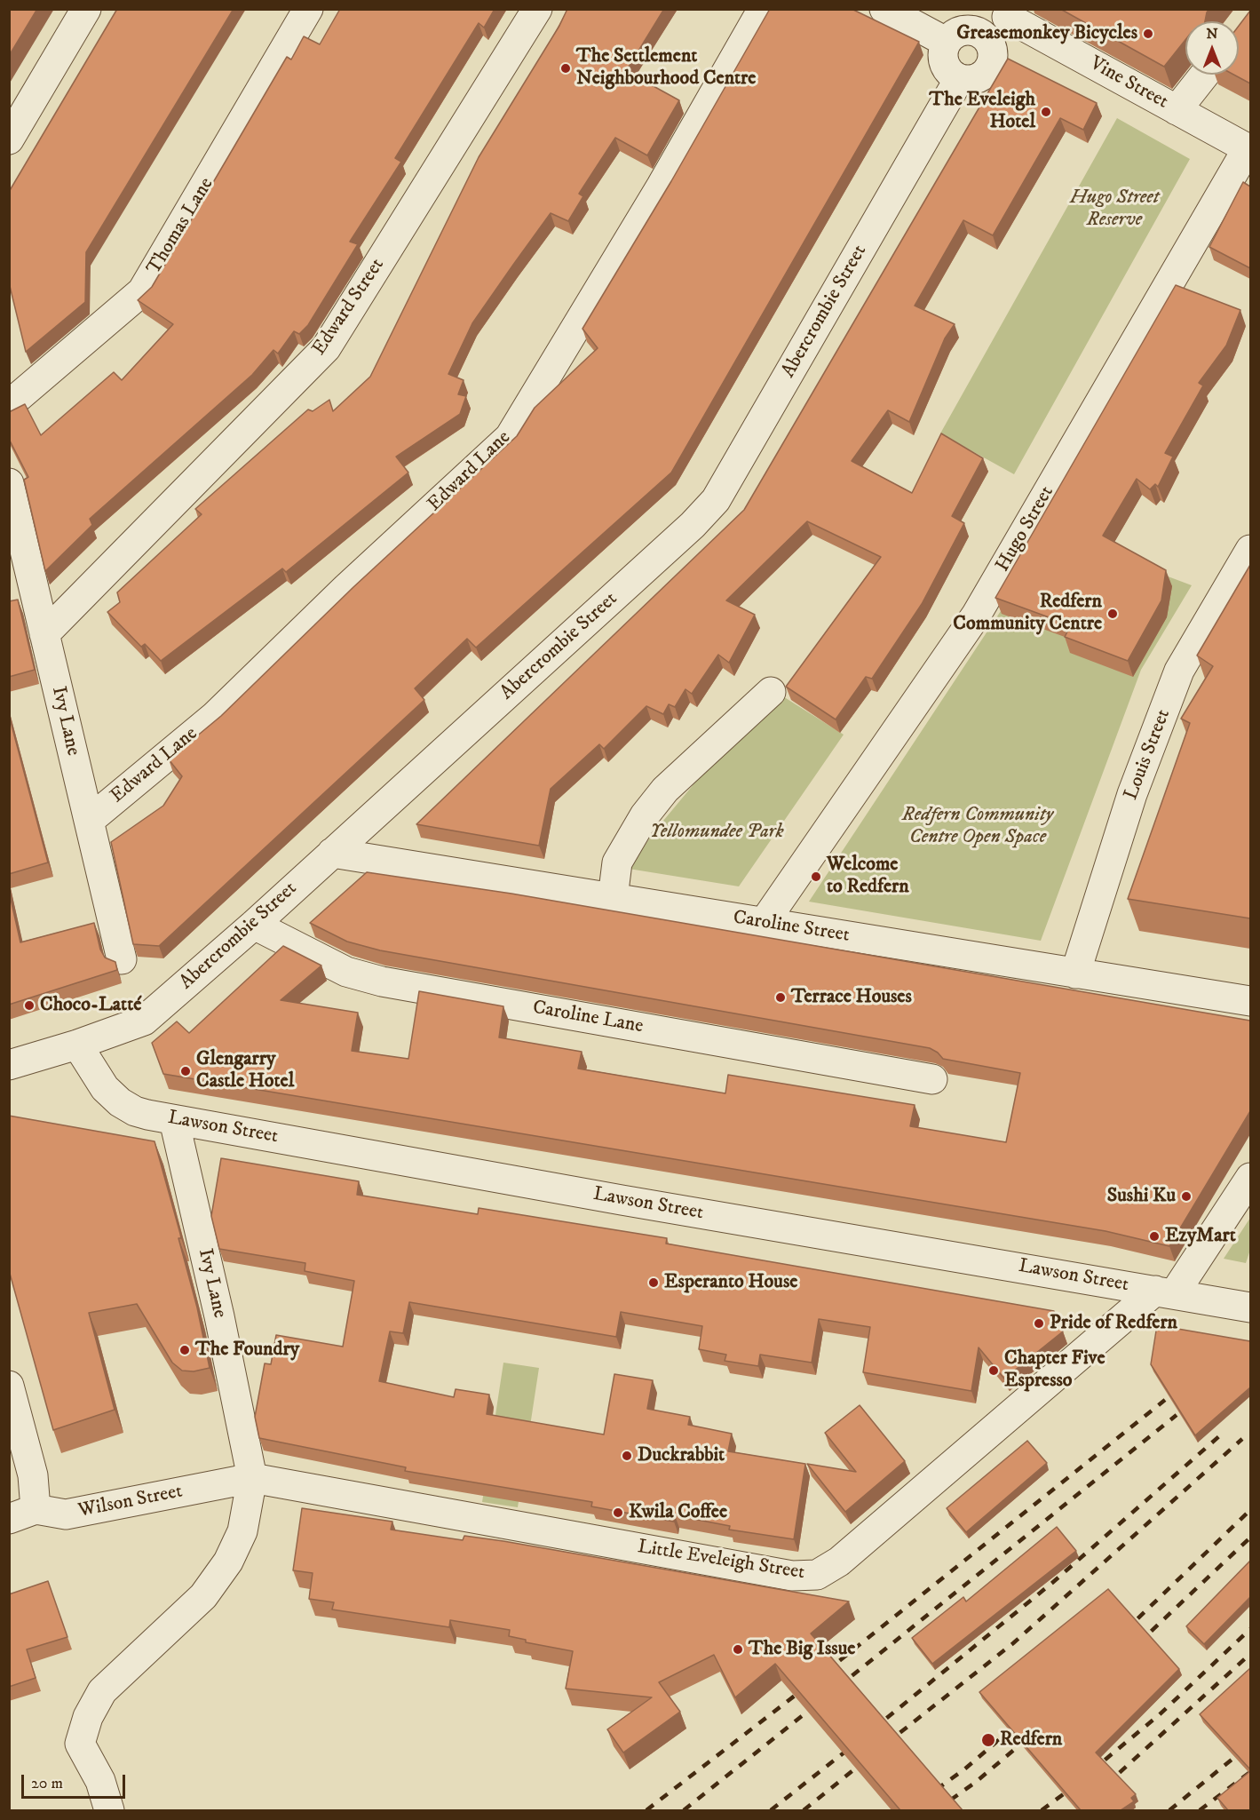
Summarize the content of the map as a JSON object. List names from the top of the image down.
{
  "streets": {
    "street": [
      "Vine Street",
      "Thomas Lane",
      "Edward Street",
      "Abercrombie Street",
      "Edward Lane",
      "Hugo Street",
      "Ivy Lane",
      "Louis Street",
      "Caroline Street",
      "Caroline Lane",
      "Lawson Street",
      "Wilson Street",
      "Little Eveleigh Street"
    ]
  },
  "crossings": [
    ["Vine Street", "Hugo Street"],
    ["Edward Street", "Ivy Lane"],
    ["Abercrombie Street", "Caroline Street"],
    ["Abercrombie Street", "Caroline Lane"],
    ["Abercrombie Street", "Lawson Street"],
    ["Edward Lane", "Ivy Lane"],
    ["Hugo Street", "Caroline Street"],
    ["Ivy Lane", "Lawson Street"],
    ["Ivy Lane", "Wilson Street"],
    ["Ivy Lane", "Little Eveleigh Street"],
    ["Louis Street", "Caroline Street"],
    ["Lawson Street", "Little Eveleigh Street"],
    ["Wilson Street", "Little Eveleigh Street"]
  ],
  "parks": ["Hugo Street Reserve", "Redfern Community Centre Open Space", "Yellomundee Park"],
  "places": [
    "Greasemonkey Bicycles",
    "The Settlement Neighbourhood Centre",
    "The Eveleigh Hotel",
    "Redfern Community Centre",
    "Welcome to Redfern",
    "Terrace Houses",
    "Choco-Latté",
    "Glengarry Castle Hotel",
    "Sushi Ku",
    "EzyMart",
    "Esperanto House",
    "Pride of Redfern",
    "The Foundry",
    "Chapter Five Espresso",
    "Duckrabbit",
    "Kwila Coffee",
    "The Big Issue",
    "Redfern"
  ],
  "scale_bar": "20 m",
  "north": "top"
}
